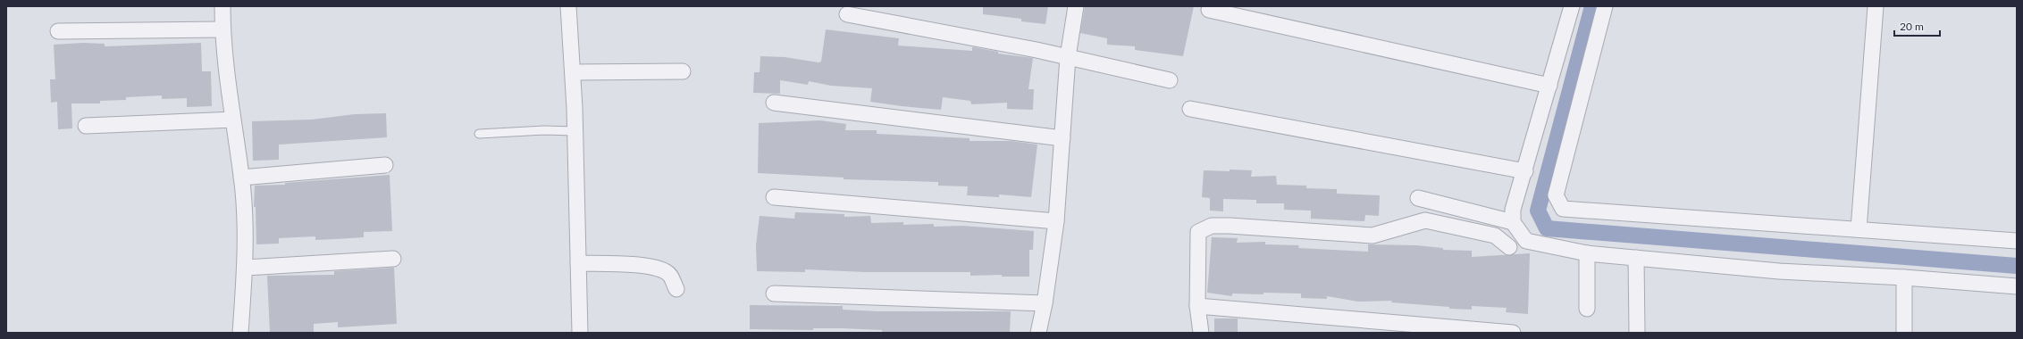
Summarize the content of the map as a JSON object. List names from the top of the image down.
{
  "scale_bar": "20 m"
}
